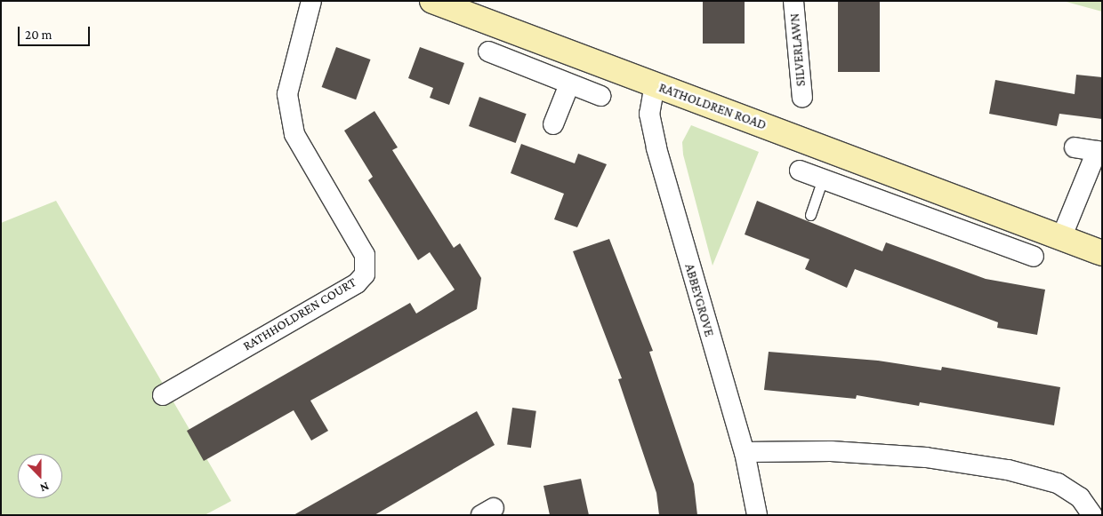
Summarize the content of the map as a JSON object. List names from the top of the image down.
{
  "streets": {
    "street": [
      "SILVERLAWN",
      "RATHOLDREN ROAD",
      "ABBEYGROVE",
      "RATHHOLDREN COURT"
    ]
  },
  "crossings": [
    ["RATHOLDREN ROAD", "ABBEYGROVE"]
  ],
  "scale_bar": "20 m",
  "north": "bottom"
}
